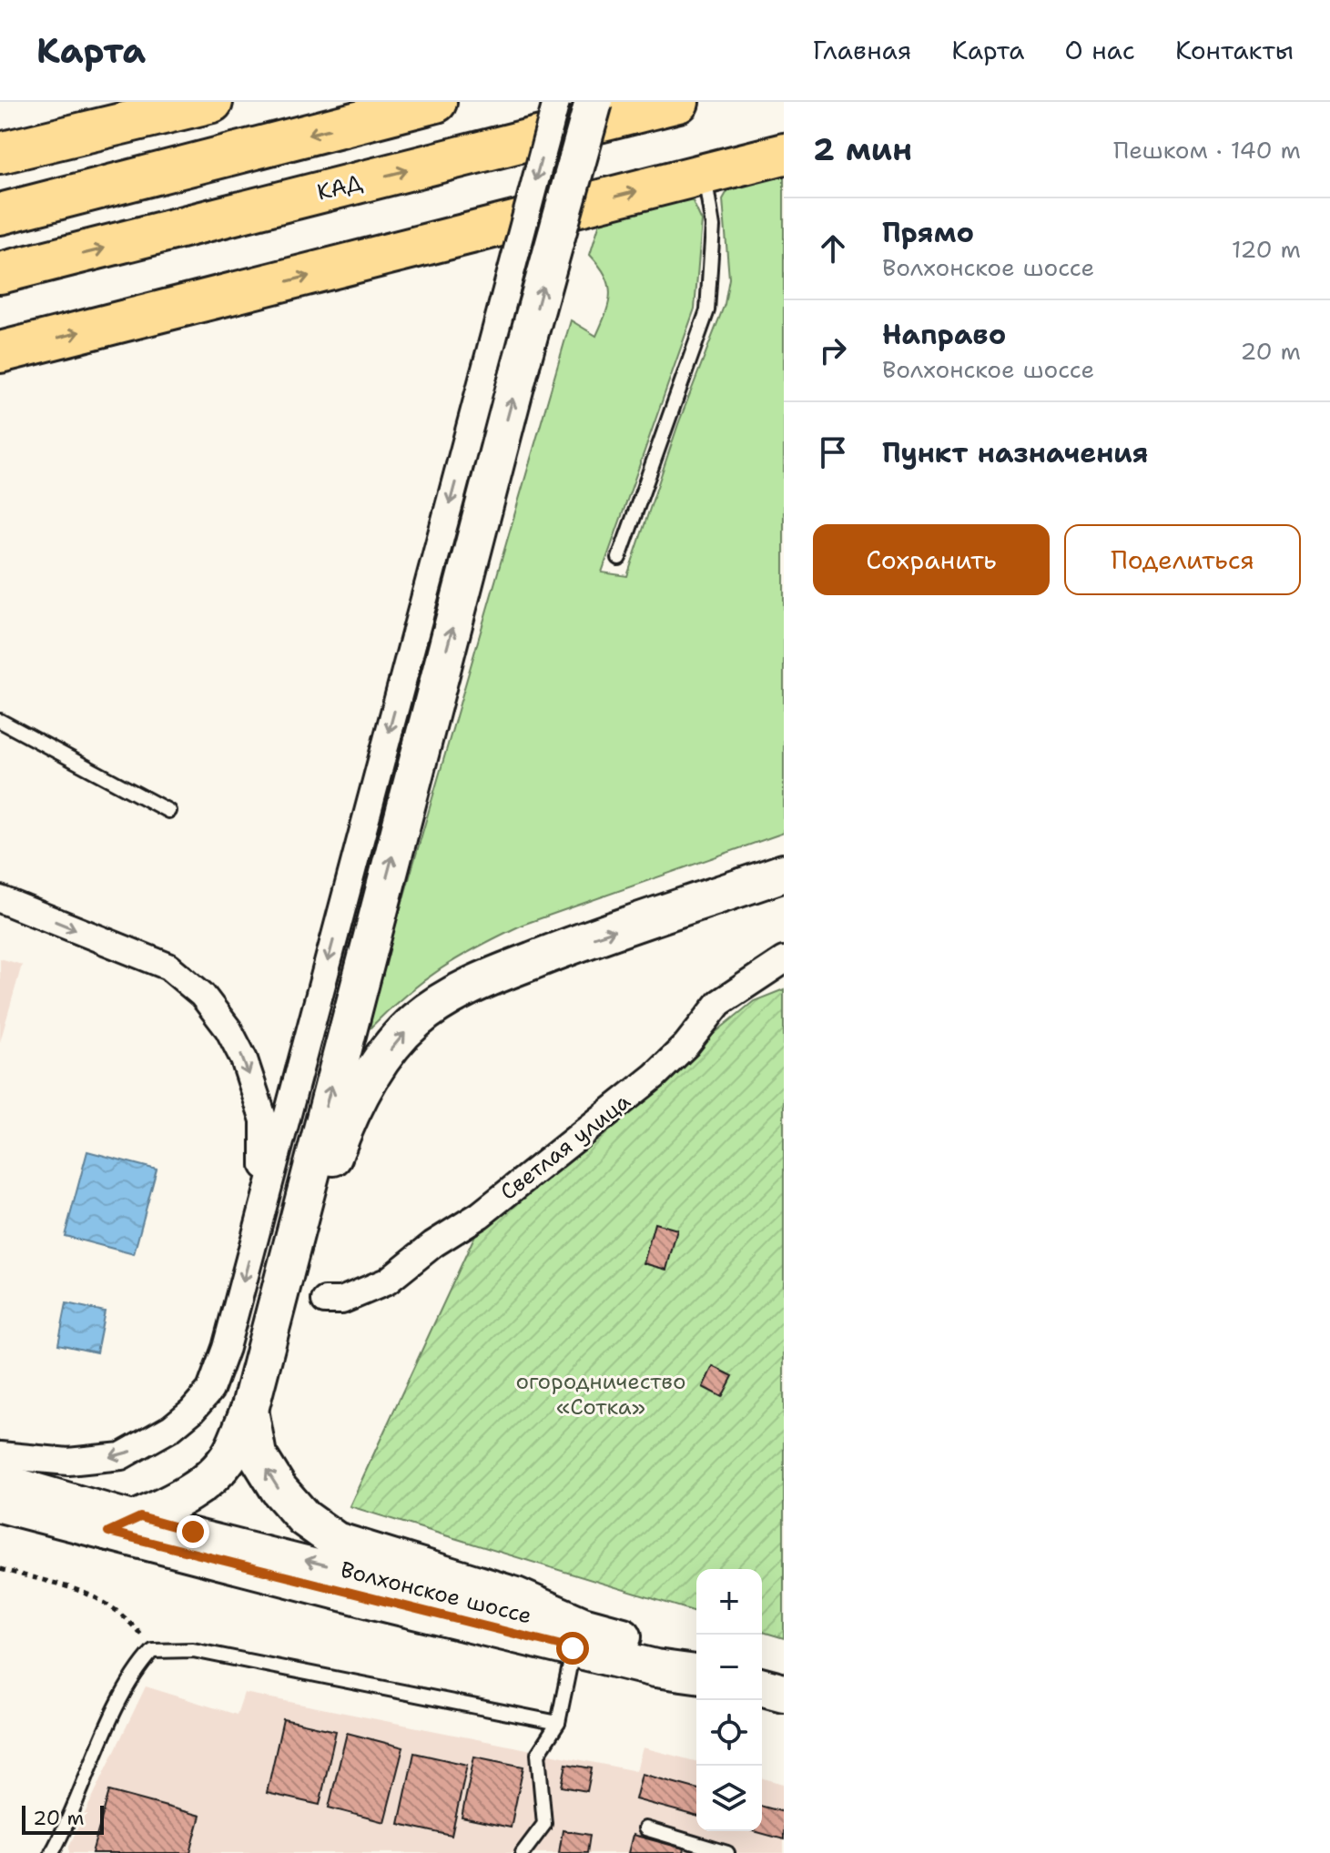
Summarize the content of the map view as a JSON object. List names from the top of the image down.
{
  "streets": {
    "highway": ["КАД"],
    "main road": ["Волхонское шоссе"],
    "street": ["Светлая улица"]
  },
  "parks": ["огородничество «Сотка»"],
  "scale_bar": "20 m",
  "page": {
    "header": "Карта",
    "nav": [
      "Главная",
      "Карта",
      "О нас",
      "Контакты"
    ],
    "heading": ["2 мин", "Пешком · 140 m"],
    "list": [
      ["Прямо", "Волхонское шоссе", "120 m"],
      ["Направо", "Волхонское шоссе", "20 m"],
      "Пункт назначения"
    ],
    "buttons": ["Сохранить", "Поделиться"],
    "map_buttons": ["+", "−"],
    "scale": "20 m"
  }
}
